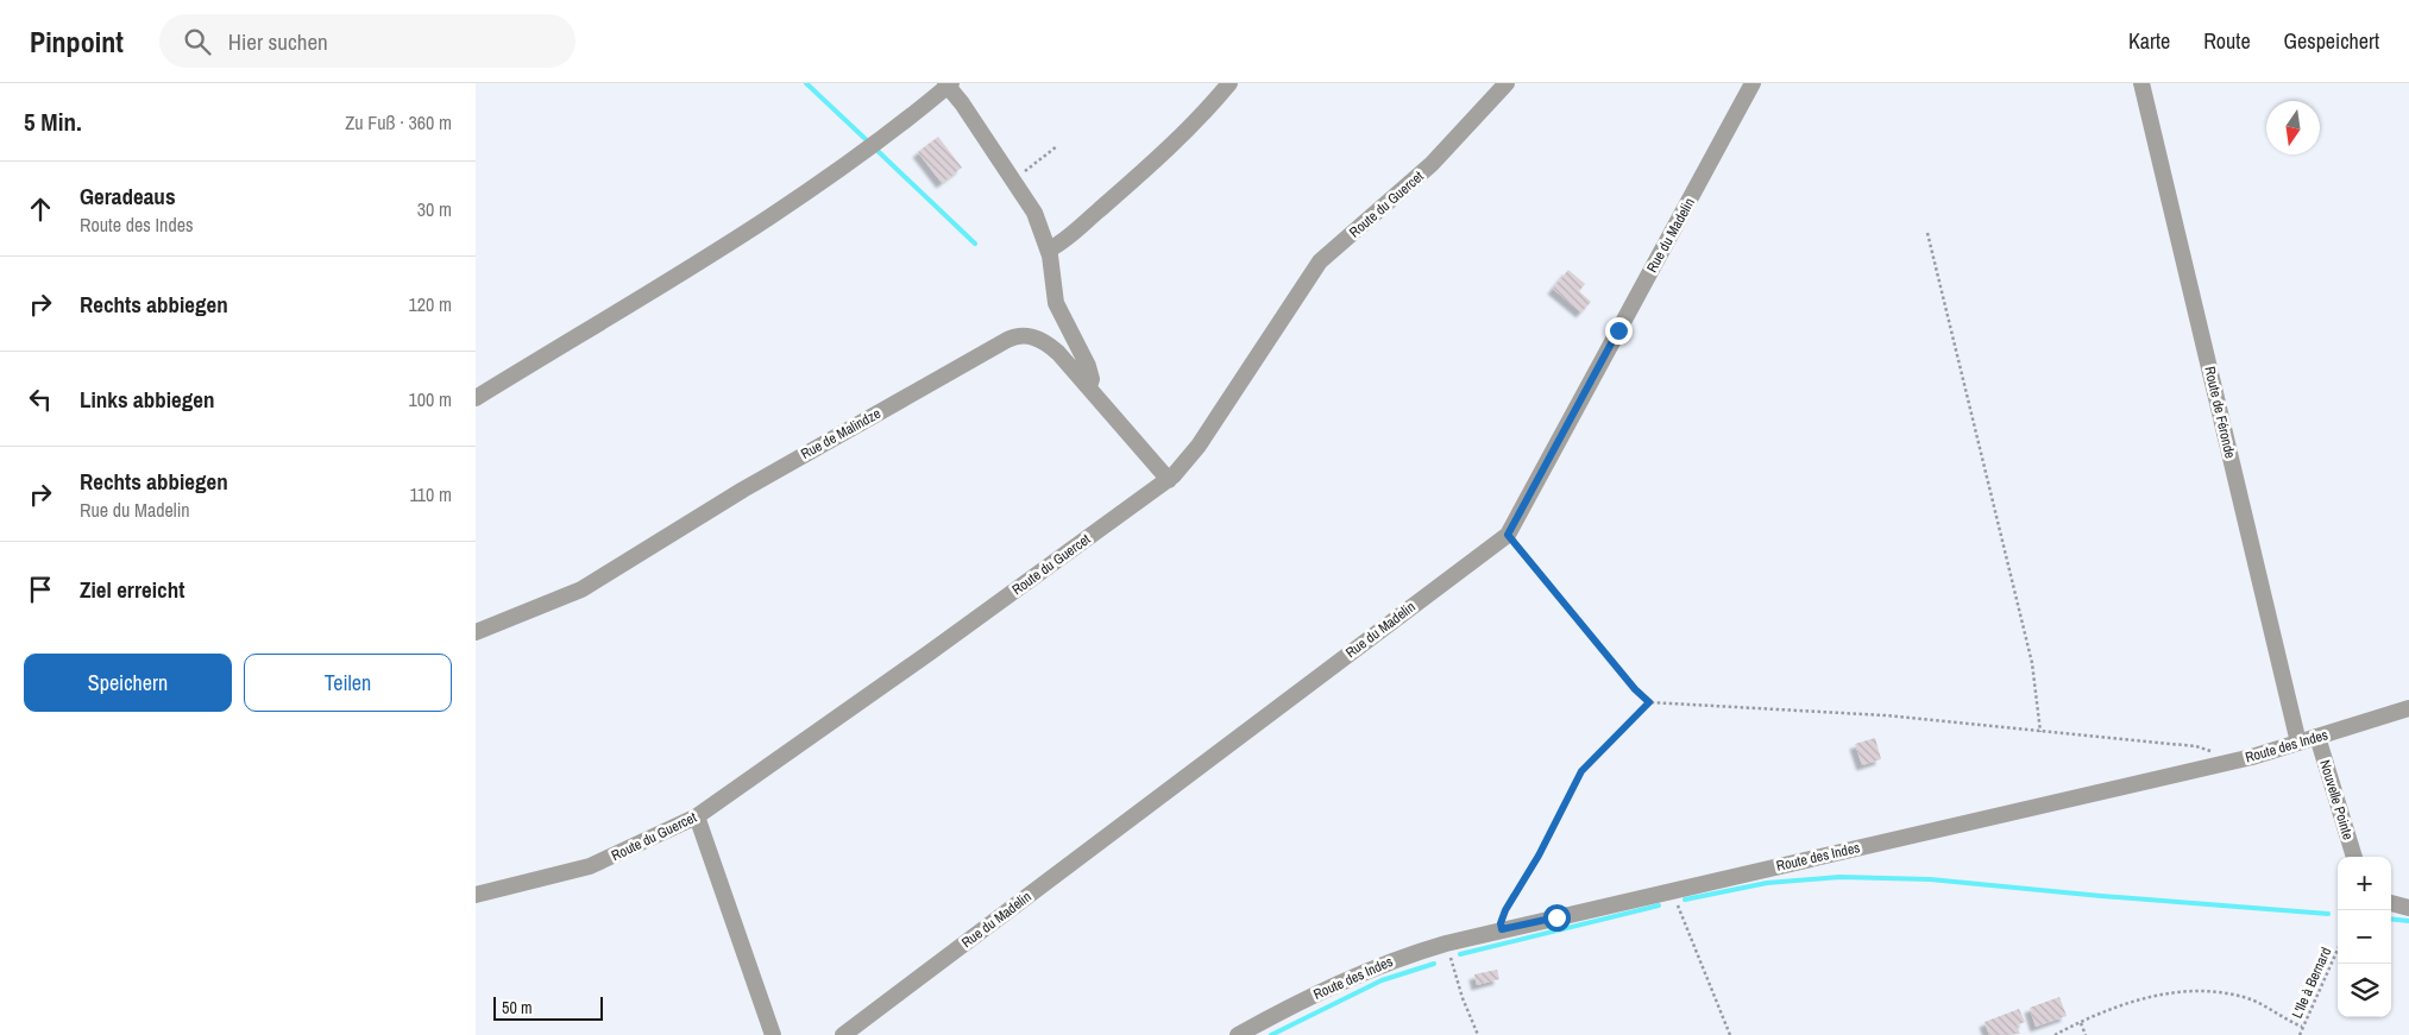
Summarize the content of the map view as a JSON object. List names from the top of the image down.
{
  "streets": {
    "street": [
      "Route du Guercet",
      "Rue du Madelin",
      "Route de Féronde",
      "Rue de Malindze",
      "Route des Indes",
      "Nouvelle Pointe"
    ],
    "path": ["L'Ile à Bernard"]
  },
  "crossings": [
    ["Route du Guercet", "Rue de Malindze"],
    ["Route de Féronde", "Route des Indes"],
    ["Route des Indes", "Nouvelle Pointe"]
  ],
  "scale_bar": "50 m",
  "north": "bottom",
  "page": {
    "header": "Pinpoint",
    "search": "Hier suchen",
    "nav": ["Karte", "Route", "Gespeichert"],
    "heading": ["5 Min.", "Zu Fuß · 360 m"],
    "list": [
      ["Geradeaus", "Route des Indes", "30 m"],
      ["Rechts abbiegen", "120 m"],
      ["Links abbiegen", "100 m"],
      ["Rechts abbiegen", "Rue du Madelin", "110 m"],
      "Ziel erreicht"
    ],
    "buttons": ["Speichern", "Teilen"],
    "map_buttons": ["+", "−"],
    "scale": "50 m"
  }
}
